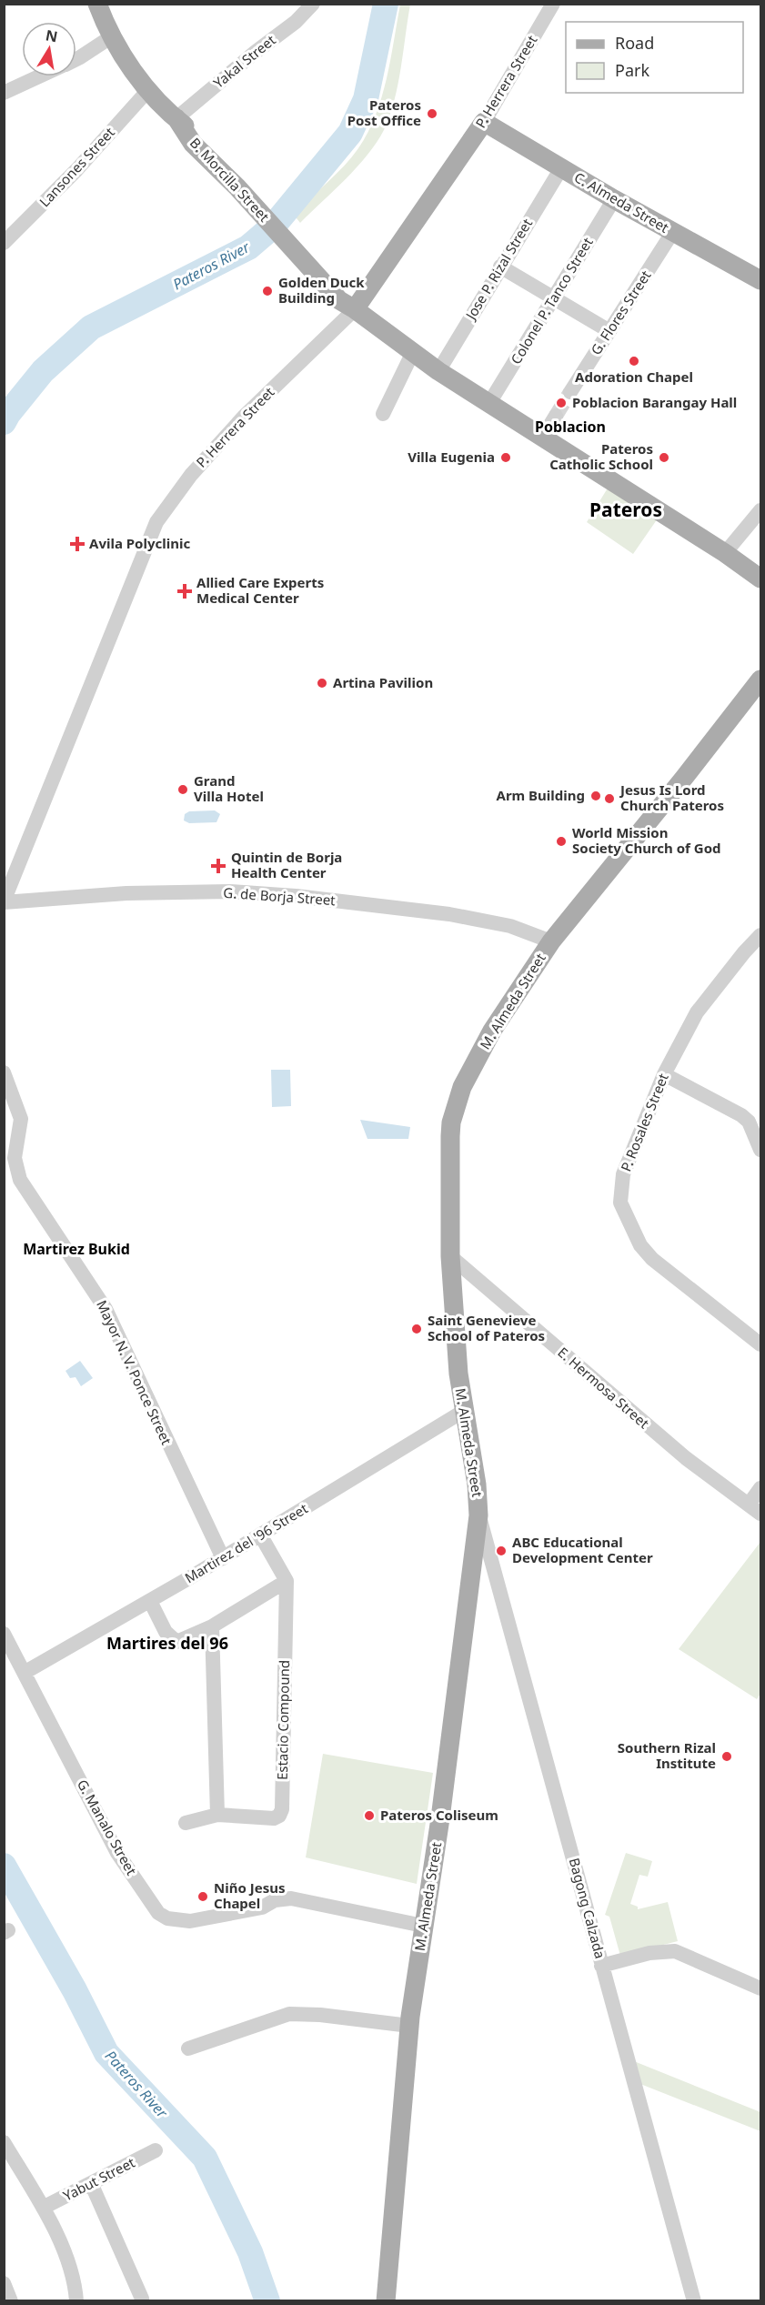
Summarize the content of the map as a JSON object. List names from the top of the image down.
{
  "streets": {
    "main road": [
      "P. Herrera Street",
      "B. Morcilla Street",
      "C. Almeda Street",
      "M. Almeda Street"
    ],
    "street": [
      "Yakal Street",
      "Lansones Street",
      "Jose P. Rizal Street",
      "Colonel P. Tanco Street",
      "G. Flores Street",
      "G. de Borja Street",
      "P. Rosales Street",
      "Mayor N. V. Ponce Street",
      "E. Hermosa Street",
      "Martirez del '96 Street",
      "Estacio Compound",
      "G. Manalo Street",
      "Bagong Calzada",
      "Yabut Street"
    ]
  },
  "crossings": [
    ["Yakal Street", "B. Morcilla Street"],
    ["P. Herrera Street", "B. Morcilla Street"],
    ["P. Herrera Street", "C. Almeda Street"],
    ["P. Herrera Street", "G. de Borja Street"],
    ["Lansones Street", "B. Morcilla Street"],
    ["B. Morcilla Street", "Jose P. Rizal Street"],
    ["B. Morcilla Street", "Colonel P. Tanco Street"],
    ["C. Almeda Street", "Jose P. Rizal Street"],
    ["C. Almeda Street", "Colonel P. Tanco Street"],
    ["C. Almeda Street", "G. Flores Street"],
    ["G. de Borja Street", "M. Almeda Street"],
    ["M. Almeda Street", "E. Hermosa Street"],
    ["M. Almeda Street", "Martirez del '96 Street"],
    ["M. Almeda Street", "G. Manalo Street"],
    ["M. Almeda Street", "Bagong Calzada"],
    ["Mayor N. V. Ponce Street", "Martirez del '96 Street"],
    ["Martirez del '96 Street", "G. Manalo Street"]
  ],
  "districts": [
    "Poblacion",
    "Pateros",
    "Martirez Bukid",
    "Martires del 96"
  ],
  "water": ["Pateros River"],
  "places": {
    "other": [
      "Pateros Post Office",
      "Golden Duck Building",
      "Adoration Chapel",
      "Poblacion Barangay Hall",
      "Villa Eugenia",
      "Pateros Catholic School",
      "Artina Pavilion",
      "Grand Villa Hotel",
      "Arm Building",
      "Jesus Is Lord Church Pateros",
      "World Mission Society Church of God",
      "Saint Genevieve School of Pateros",
      "ABC Educational Development Center",
      "Southern Rizal Institute",
      "Pateros Coliseum",
      "Niño Jesus Chapel"
    ],
    "health": ["Avila Polyclinic", "Allied Care Experts Medical Center", "Quintin de Borja Health Center"]
  },
  "legend": ["Road", "Park"],
  "north": "top"
}
